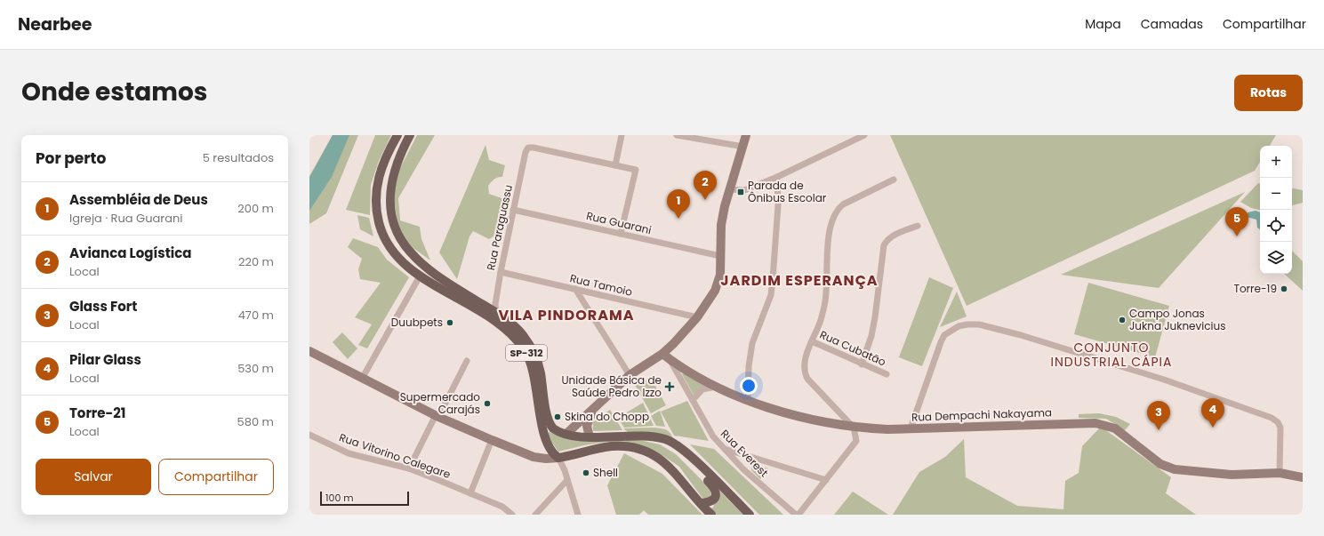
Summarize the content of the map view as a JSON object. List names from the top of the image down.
{
  "streets": {
    "main road": ["SP-312"],
    "street": [
      "Rua Guarani",
      "Rua Paraguassu",
      "Rua Tamoio",
      "Rua Cubatão",
      "Rua Dempachi Nakayama",
      "Rua Everest",
      "Rua Vitorino Calegare"
    ]
  },
  "crossings": [
    ["Rua Guarani", "Rua Paraguassu"],
    ["Rua Paraguassu", "Rua Tamoio"],
    ["Rua Paraguassu", "SP-312"],
    ["Rua Dempachi Nakayama", "Rua Everest"]
  ],
  "districts": ["JARDIM ESPERANÇA", "VILA PINDORAMA", "CONJUNTO INDUSTRIAL CÁPIA"],
  "places": {
    "transit": ["Parada de Ônibus Escolar"],
    "other": [
      "Torre-19",
      "Campo Jonas Jukna Juknevicius",
      "Duubpets",
      "Supermercado Carajás",
      "Skina do Chopp",
      "Shell"
    ],
    "health": ["Unidade Básica de Saúde Pedro Izzo"]
  },
  "scale_bar": "100 m",
  "page": {
    "header": "Nearbee",
    "nav": ["Mapa", "Camadas", "Compartilhar"],
    "title": "Onde estamos",
    "buttons": [
      "Rotas",
      ["Salvar", "Compartilhar"]
    ],
    "heading": ["Por perto", "5 resultados"],
    "map_buttons": ["+", "−"],
    "pins": [
      "2",
      "1",
      "5",
      "4",
      "3"
    ],
    "list": [
      {
        "mark": "1",
        "name": "Assembléia de Deus",
        "note": "Igreja · Rua Guarani",
        "value": "200 m"
      },
      {
        "mark": "2",
        "name": "Avianca Logística",
        "note": "Local",
        "value": "220 m"
      },
      {
        "mark": "3",
        "name": "Glass Fort",
        "note": "Local",
        "value": "470 m"
      },
      {
        "mark": "4",
        "name": "Pilar Glass",
        "note": "Local",
        "value": "530 m"
      },
      {
        "mark": "5",
        "name": "Torre-21",
        "note": "Local",
        "value": "580 m"
      }
    ],
    "scale": "100 m"
  }
}
